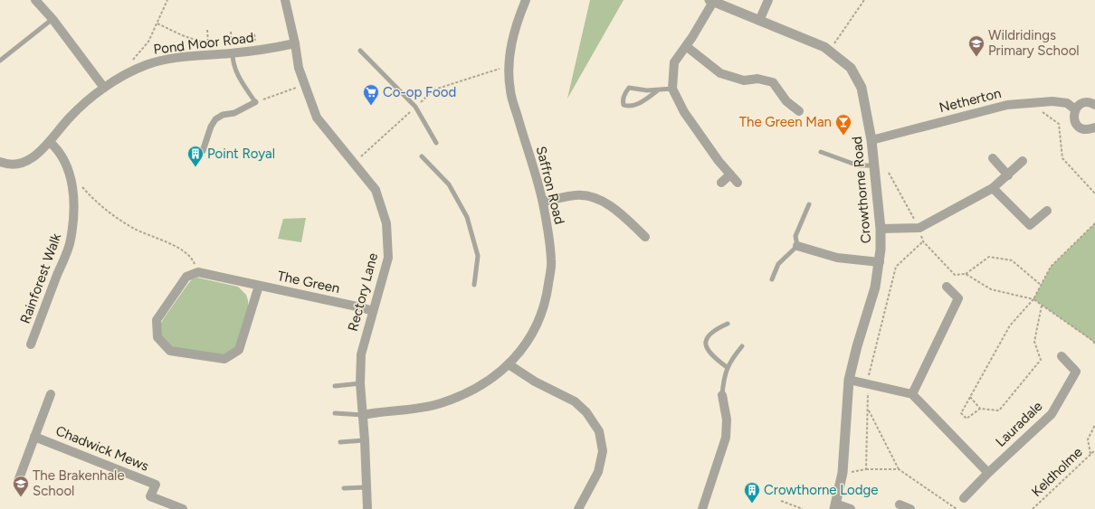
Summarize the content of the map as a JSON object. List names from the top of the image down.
{
  "streets": {
    "street": [
      "Pond Moor Road",
      "Netherton",
      "Saffron Road",
      "Crowthorne Road",
      "Rainforest Walk",
      "The Green",
      "Rectory Lane",
      "Lauradale",
      "Chadwick Mews"
    ],
    "path": ["Keldholme"]
  },
  "crossings": [
    ["Pond Moor Road", "Rainforest Walk"],
    ["Pond Moor Road", "Rectory Lane"],
    ["Netherton", "Crowthorne Road"],
    ["Saffron Road", "Rectory Lane"],
    ["The Green", "Rectory Lane"]
  ],
  "places": {
    "school or university": ["Wildridings Primary School", "The Brakenhale School"],
    "supermarket": ["Co-op Food"],
    "bar": ["The Green Man"],
    "building": ["Point Royal", "Crowthorne Lodge"]
  }
}
